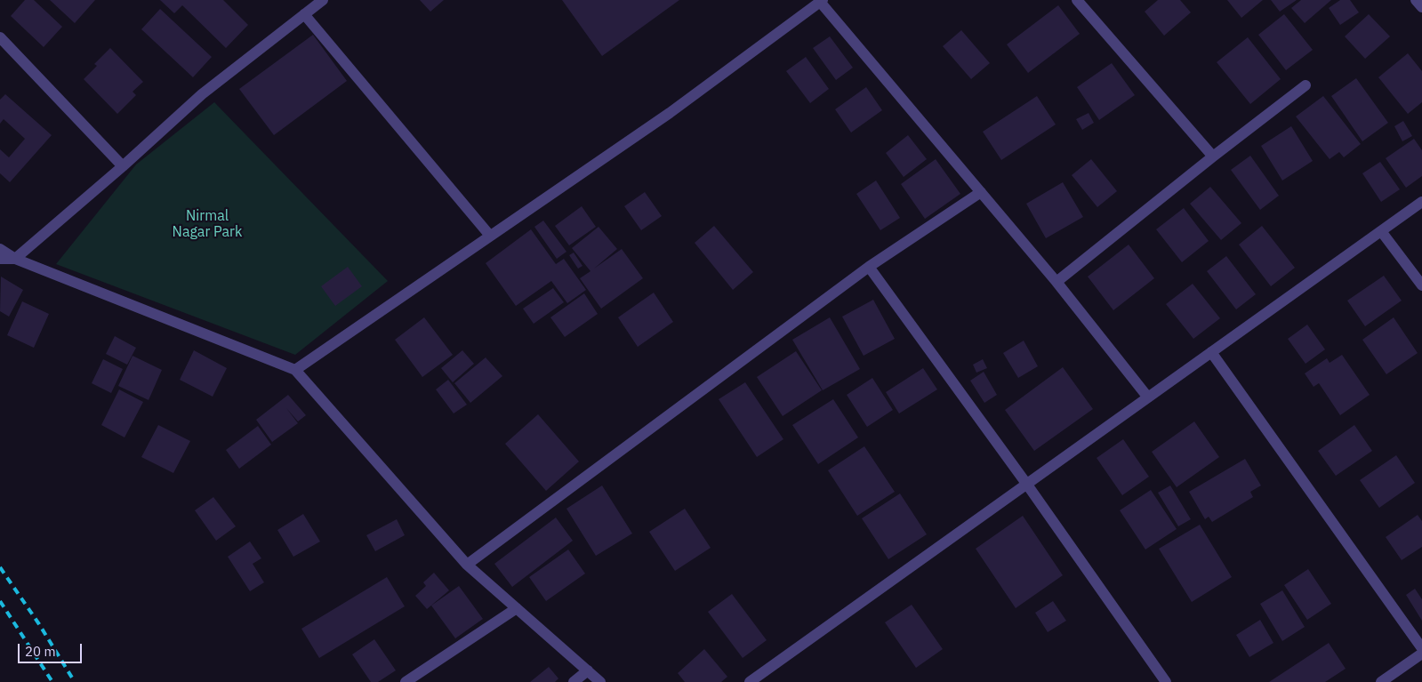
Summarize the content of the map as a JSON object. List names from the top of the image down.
{
  "parks": ["Nirmal Nagar Park"],
  "scale_bar": "20 m"
}
